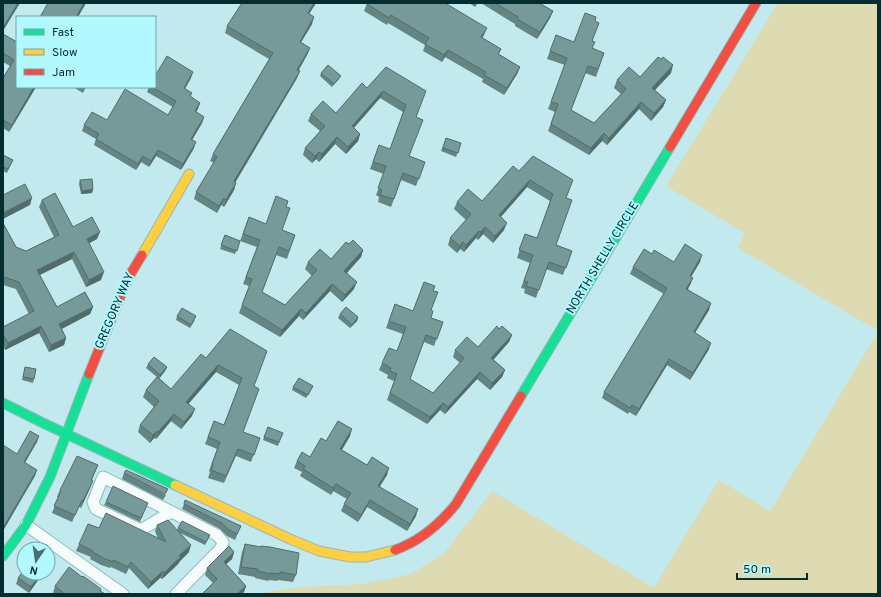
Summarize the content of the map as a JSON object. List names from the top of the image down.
{
  "streets": {
    "street": ["NORTH SHELLY CIRCLE", "GREGORY WAY"]
  },
  "crossings": [
    ["NORTH SHELLY CIRCLE", "GREGORY WAY"]
  ],
  "legend": ["Fast", "Slow", "Jam"],
  "scale_bar": "50 m",
  "north": "bottom"
}
